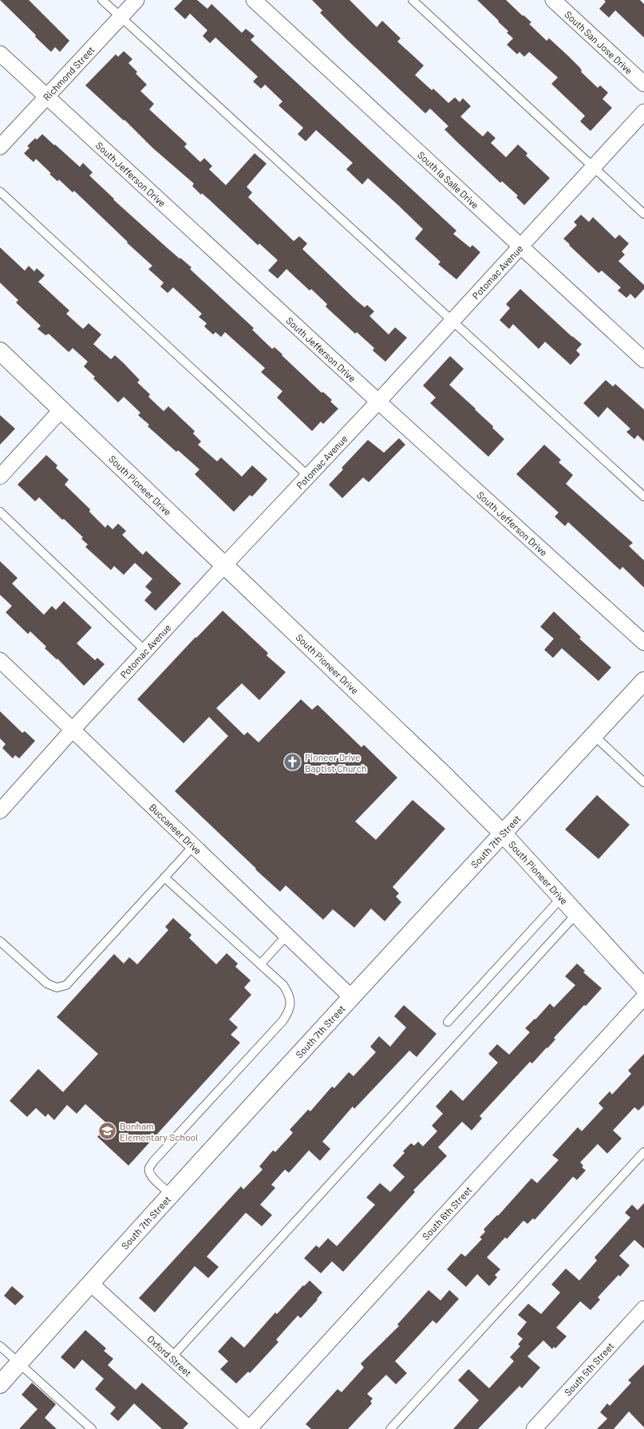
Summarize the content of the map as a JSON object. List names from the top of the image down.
{
  "streets": {
    "main road": ["South Pioneer Drive", "South 7th Street"],
    "street": [
      "South San Jose Drive",
      "Richmond Street",
      "South Jefferson Drive",
      "South la Salle Drive",
      "Potomac Avenue",
      "Buccaneer Drive",
      "South 6th Street",
      "Oxford Street",
      "South 5th Street"
    ]
  },
  "crossings": [
    ["Richmond Street", "South Jefferson Drive"],
    ["South Jefferson Drive", "Potomac Avenue"],
    ["South la Salle Drive", "Potomac Avenue"],
    ["Potomac Avenue", "South Pioneer Drive"],
    ["Potomac Avenue", "Buccaneer Drive"],
    ["South Pioneer Drive", "South 7th Street"],
    ["Buccaneer Drive", "South 7th Street"],
    ["South 7th Street", "Oxford Street"],
    ["South 6th Street", "Oxford Street"]
  ],
  "places": {
    "church": ["Pioneer Drive Baptist Church"],
    "school or university": ["Bonham Elementary School"]
  }
}
